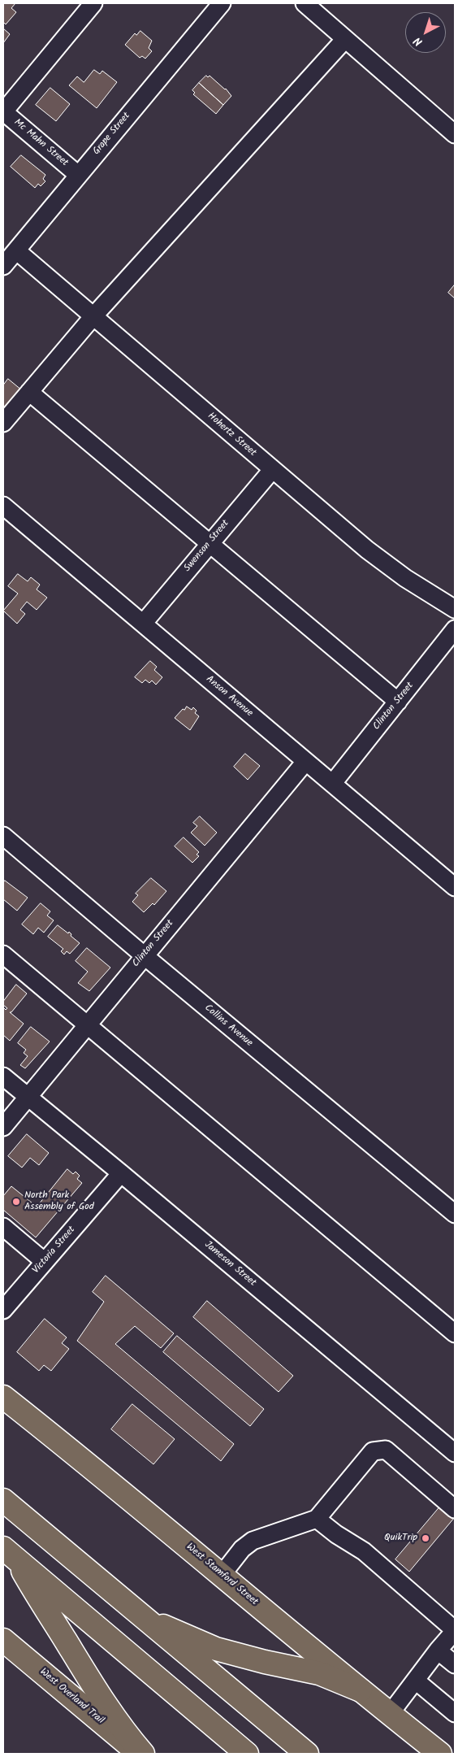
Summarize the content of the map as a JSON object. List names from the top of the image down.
{
  "streets": {
    "main road": ["West Stamford Street", "West Overland Trail"],
    "street": [
      "Grape Street",
      "Mc Mahn Street",
      "Hohertz Street",
      "Swenson Street",
      "Anson Avenue",
      "Clinton Street",
      "Collins Avenue",
      "Victoria Street",
      "Jameson Street"
    ]
  },
  "crossings": [
    ["Grape Street", "Mc Mahn Street"],
    ["Grape Street", "Hohertz Street"],
    ["Hohertz Street", "Swenson Street"],
    ["Swenson Street", "Anson Avenue"],
    ["Anson Avenue", "Clinton Street"],
    ["Clinton Street", "Collins Avenue"],
    ["Clinton Street", "Jameson Street"],
    ["Victoria Street", "Jameson Street"]
  ],
  "places": ["North Park Assembly of God", "QuikTrip"],
  "north": "bottom left"
}
